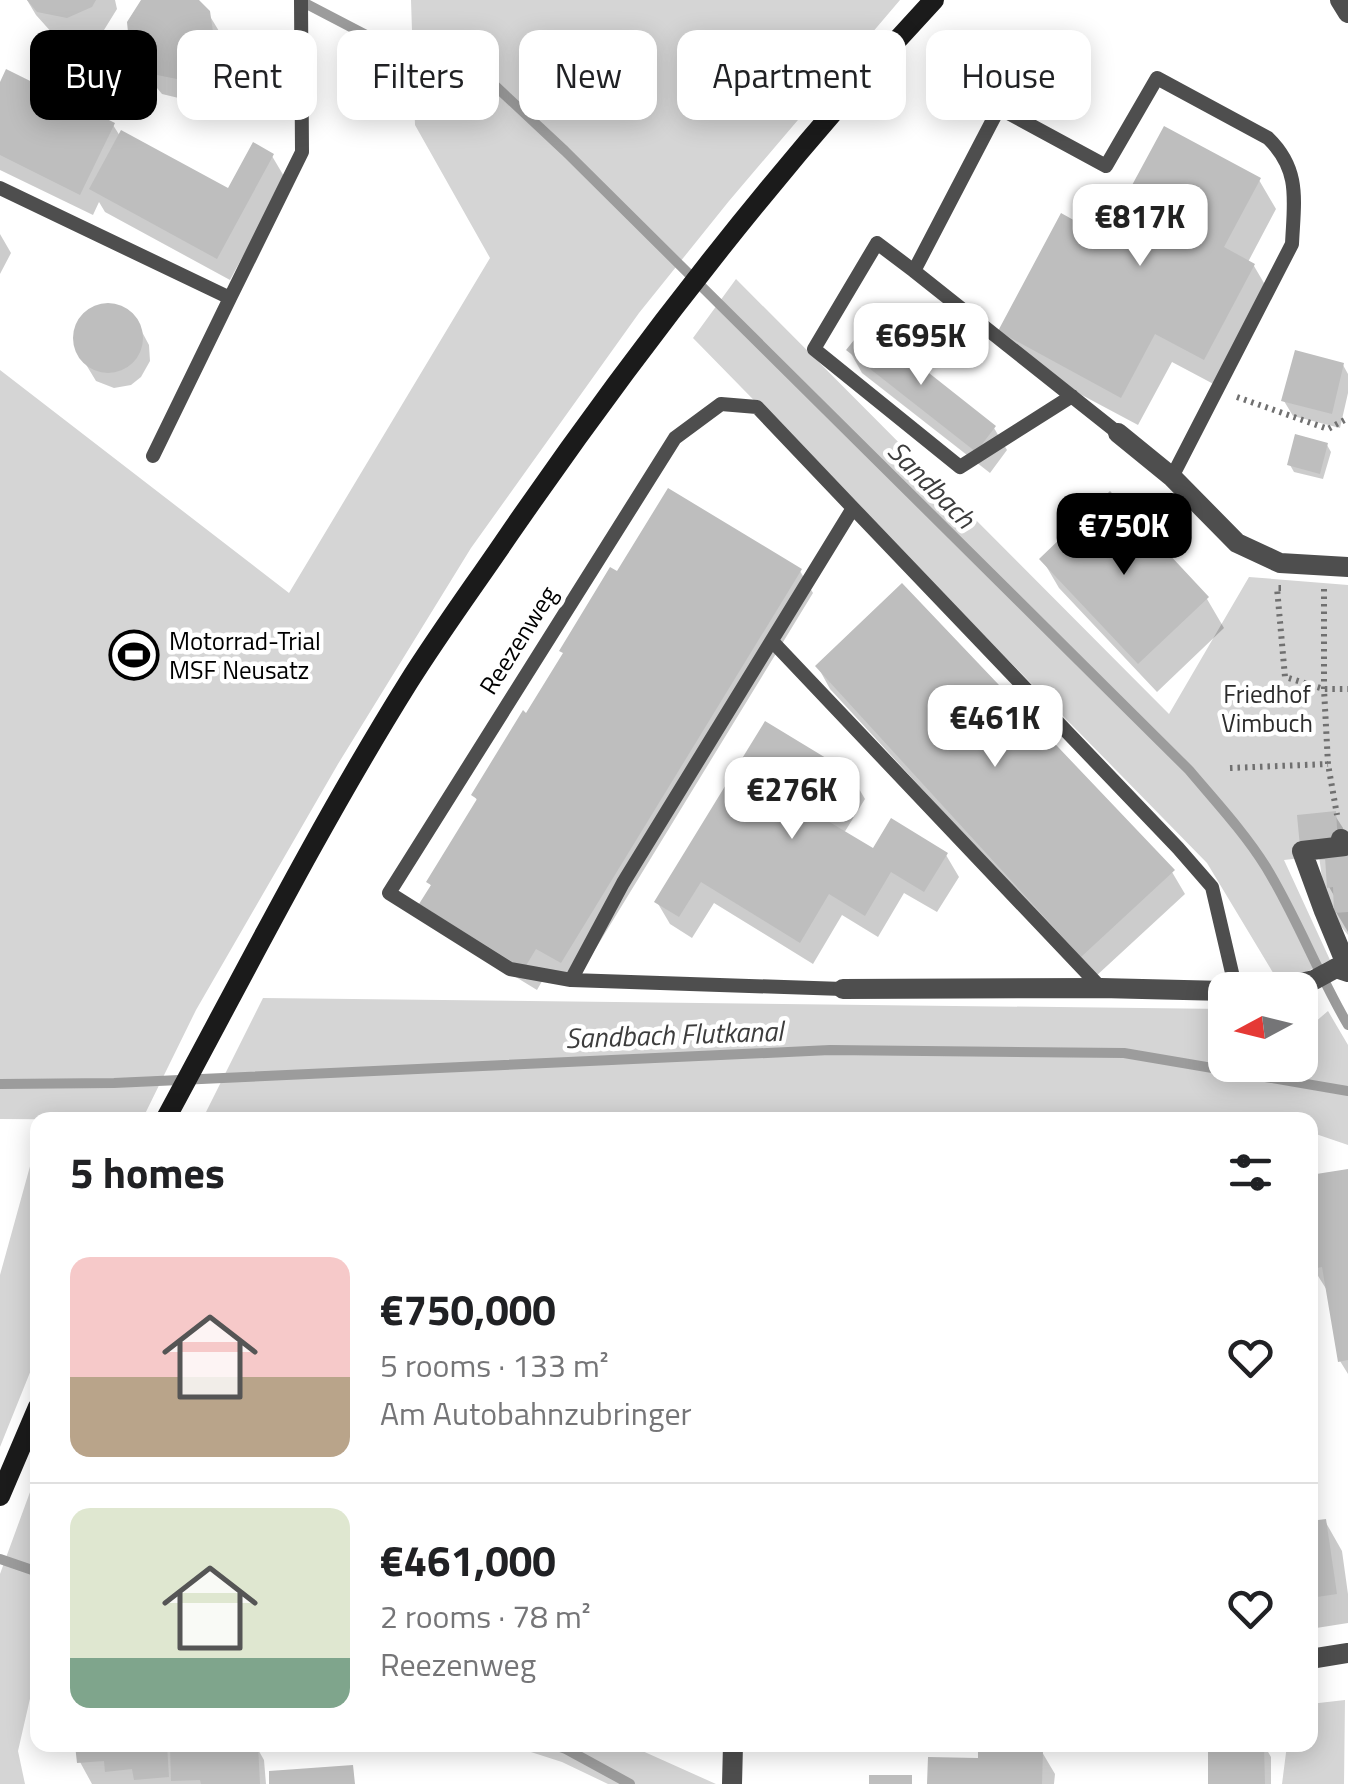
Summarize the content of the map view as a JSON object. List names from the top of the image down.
{
  "streets": {
    "street": ["Reezenweg"]
  },
  "water": ["Sandbach", "Sandbach Flutkanal"],
  "parks": ["Friedhof Vimbuch"],
  "places": {
    "sports": ["Motorrad-Trial MSF Neusatz"]
  },
  "north": "left",
  "page": {
    "chip": [
      "Buy",
      "Rent",
      "Filters",
      "New",
      "Apartment",
      "House"
    ],
    "price": [
      "€817K",
      "€695K",
      "€750K",
      "€461K",
      "€276K"
    ],
    "heading": "5 homes",
    "list": [
      {
        "name": "€750,000",
        "note": "5 rooms · 133 m² · Am Autobahnzubringer"
      },
      {
        "name": "€461,000",
        "note": "2 rooms · 78 m² · Reezenweg"
      }
    ]
  }
}
